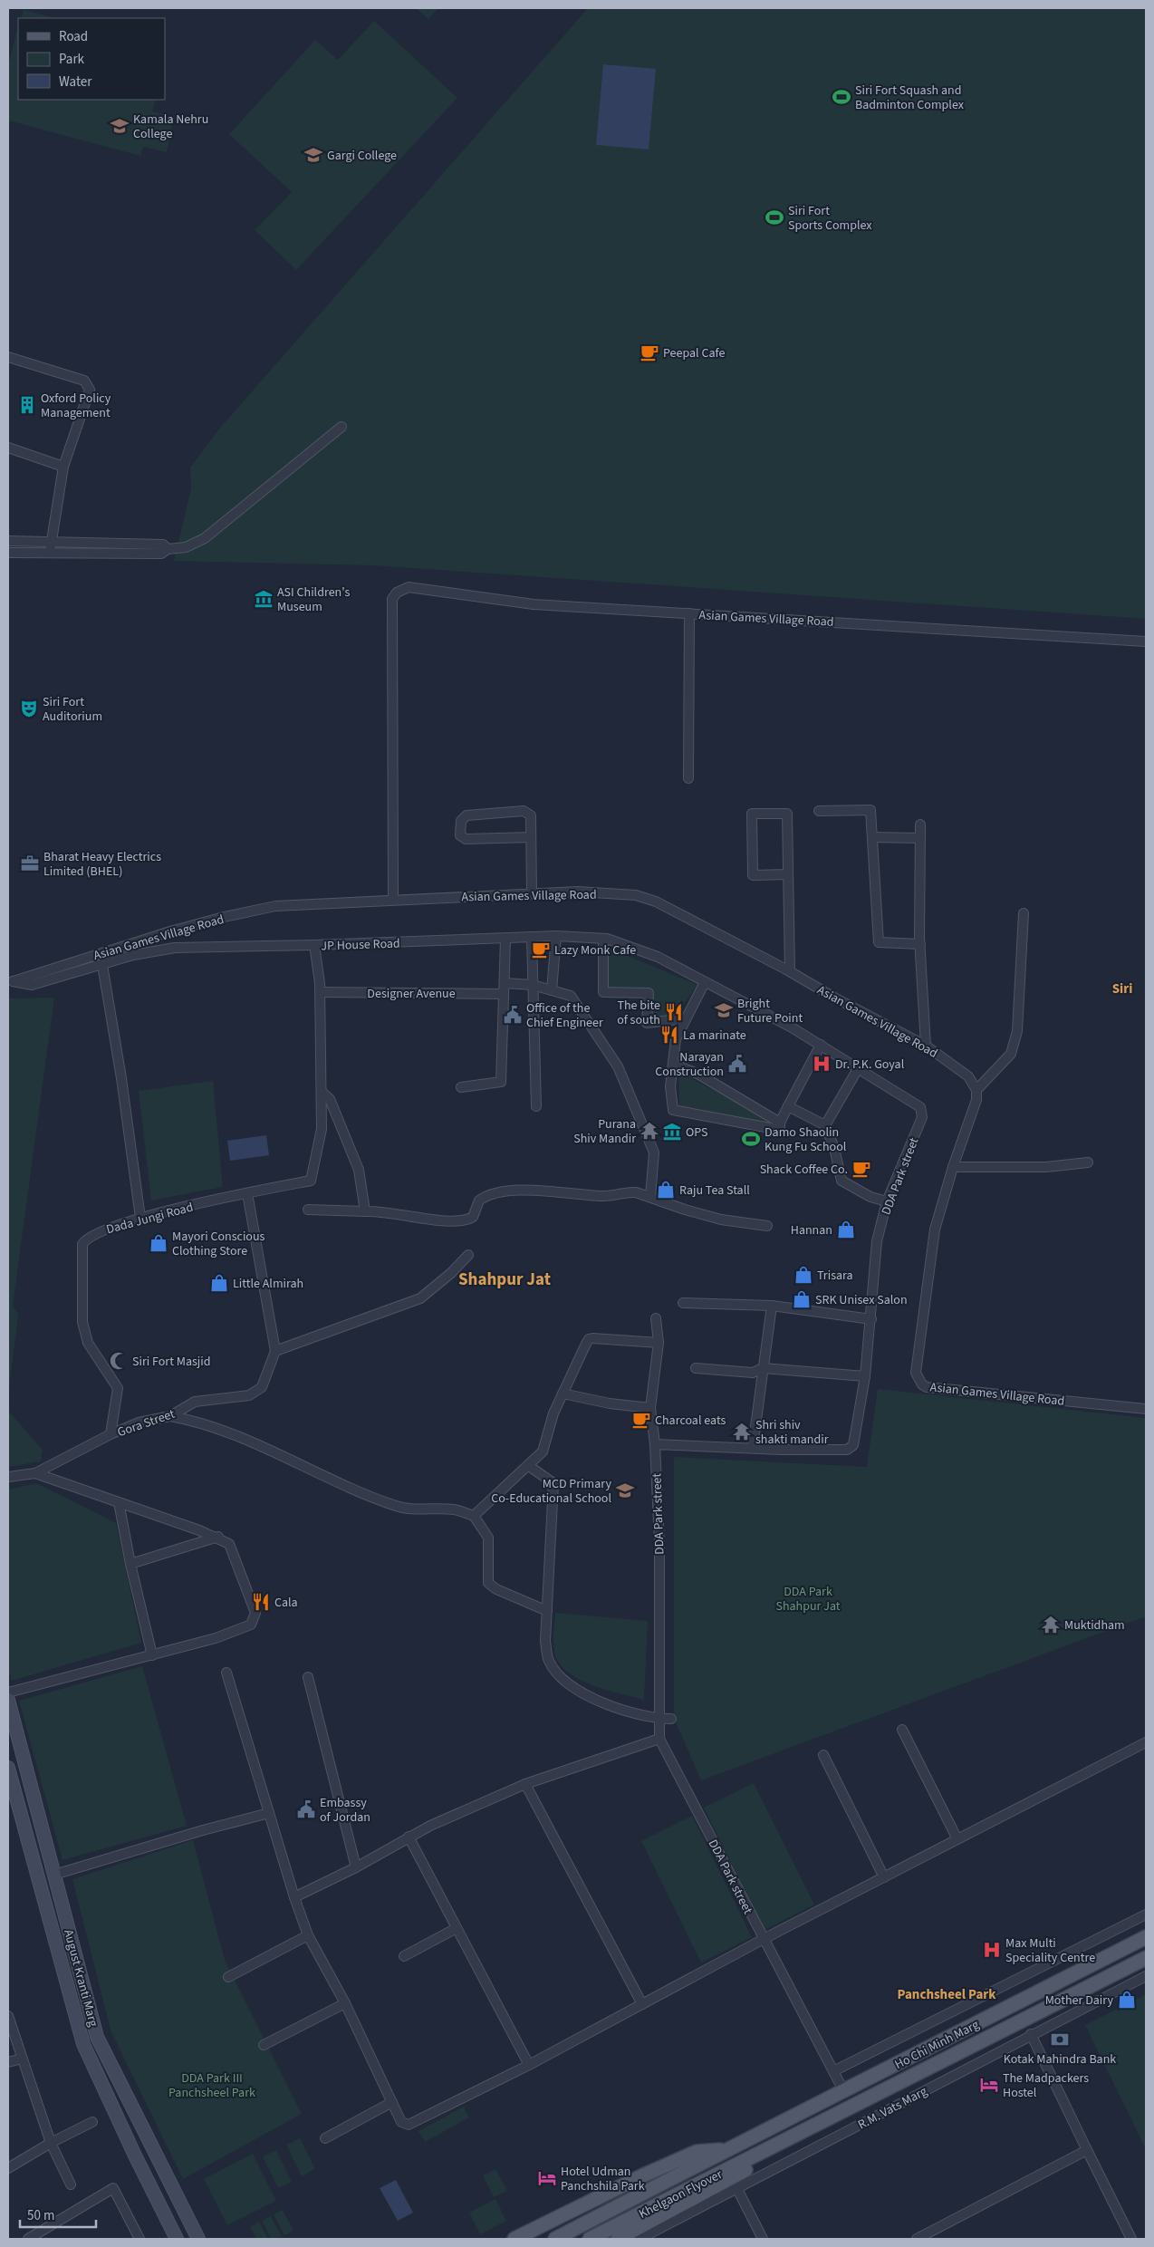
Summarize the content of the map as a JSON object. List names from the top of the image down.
{
  "streets": {
    "main road": ["August Kranti Marg", "Ho Chi Minh Marg", "Khelgaon Flyover"],
    "street": [
      "Asian Games Village Road",
      "JP House Road",
      "Designer Avenue",
      "DDA Park street",
      "Dada Jungi Road",
      "Gora Street",
      "R.M. Vats Marg"
    ]
  },
  "crossings": [
    ["Asian Games Village Road", "JP House Road"],
    ["JP House Road", "DDA Park street"],
    ["DDA Park street", "Ho Chi Minh Marg"],
    ["Dada Jungi Road", "Gora Street"],
    ["Ho Chi Minh Marg", "R.M. Vats Marg"],
    ["Ho Chi Minh Marg", "Khelgaon Flyover"]
  ],
  "districts": ["Siri", "Shahpur Jat", "Panchsheel Park"],
  "parks": ["DDA Park Shahpur Jat", "DDA Park III Panchsheel Park"],
  "places": {
    "sports": ["Siri Fort Squash and Badminton Complex", "Siri Fort Sports Complex", "Damo Shaolin Kung Fu School"],
    "school or university": [
      "Kamala Nehru College",
      "Gargi College",
      "Bright Future Point",
      "MCD Primary Co-Educational School"
    ],
    "cafe": [
      "Peepal Cafe",
      "Lazy Monk Cafe",
      "Shack Coffee Co.",
      "Charcoal eats"
    ],
    "building": ["Oxford Policy Management"],
    "museum": ["ASI Children's Museum", "OPS"],
    "theatre": ["Siri Fort Auditorium"],
    "office": ["Bharat Heavy Electrics Limited (BHEL)"],
    "restaurant": ["The bite of south", "La marinate", "Cala"],
    "public building": ["Office of the Chief Engineer", "Narayan Construction", "Embassy of Jordan"],
    "hospital": ["Dr. P.K. Goyal", "Max Multi Speciality Centre"],
    "temple": ["Purana Shiv Mandir", "Shri shiv shakti mandir", "Muktidham"],
    "shop": [
      "Raju Tea Stall",
      "Hannan",
      "Mayori Conscious Clothing Store",
      "Trisara",
      "Little Almirah",
      "SRK Unisex Salon",
      "Mother Dairy"
    ],
    "mosque": ["Siri Fort Masjid"],
    "bank": ["Kotak Mahindra Bank"],
    "hotel": ["The Madpackers Hostel", "Hotel Udman Panchshila Park"]
  },
  "legend": ["Road", "Park", "Water"],
  "scale_bar": "50 m"
}
